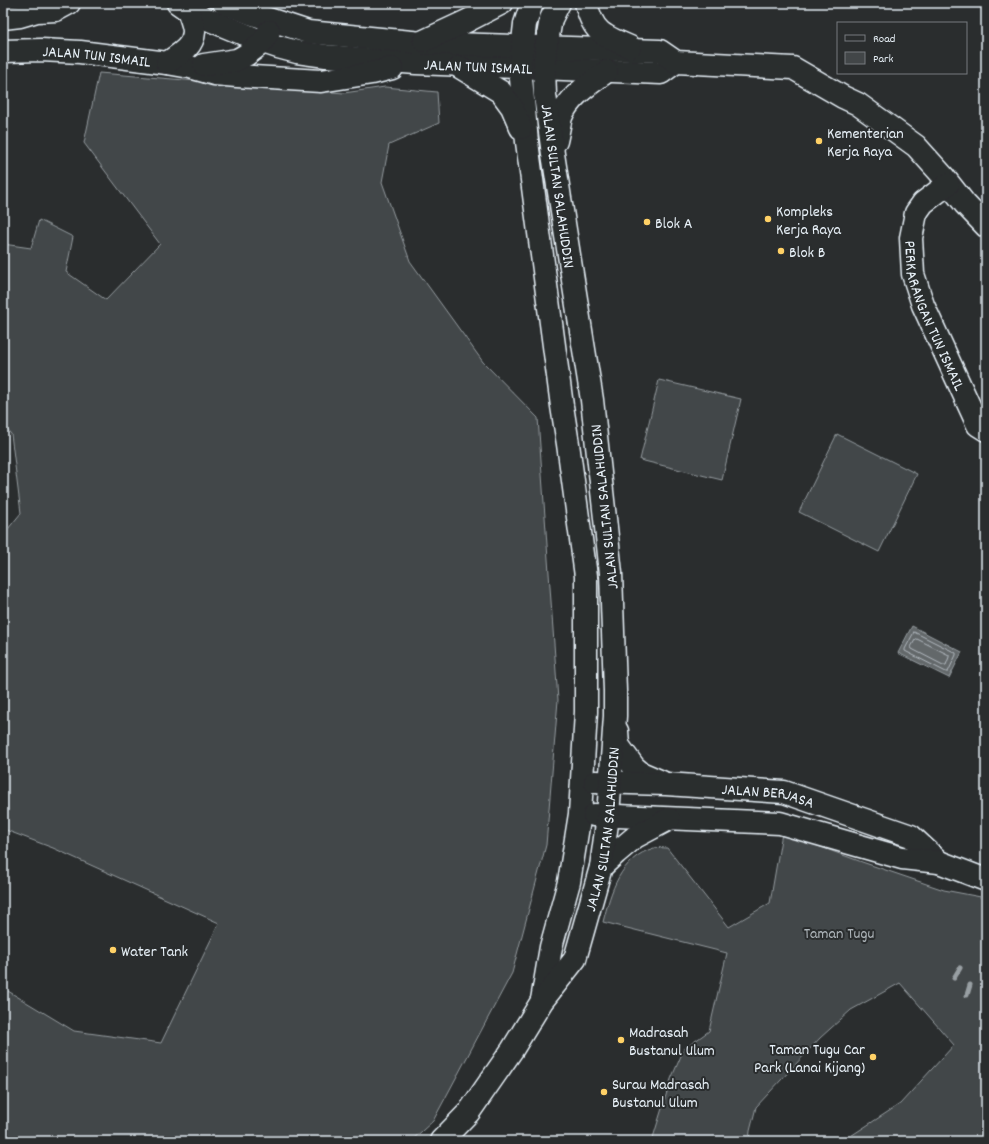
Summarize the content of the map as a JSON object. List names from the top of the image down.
{
  "streets": {
    "street": [
      "JALAN TUN ISMAIL",
      "JALAN SULTAN SALAHUDDIN",
      "PERKARANGAN TUN ISMAIL",
      "JALAN BERJASA"
    ]
  },
  "crossings": [
    ["JALAN TUN ISMAIL", "JALAN SULTAN SALAHUDDIN"],
    ["JALAN SULTAN SALAHUDDIN", "JALAN BERJASA"]
  ],
  "parks": ["Taman Tugu"],
  "places": [
    "Kementerian Kerja Raya",
    "Kompleks Kerja Raya",
    "Blok A",
    "Blok B",
    "Water Tank",
    "Madrasah Bustanul Ulum",
    "Taman Tugu Car Park (Lanai Kijang)",
    "Surau Madrasah Bustanul Ulum"
  ],
  "legend": ["Road", "Park"]
}
